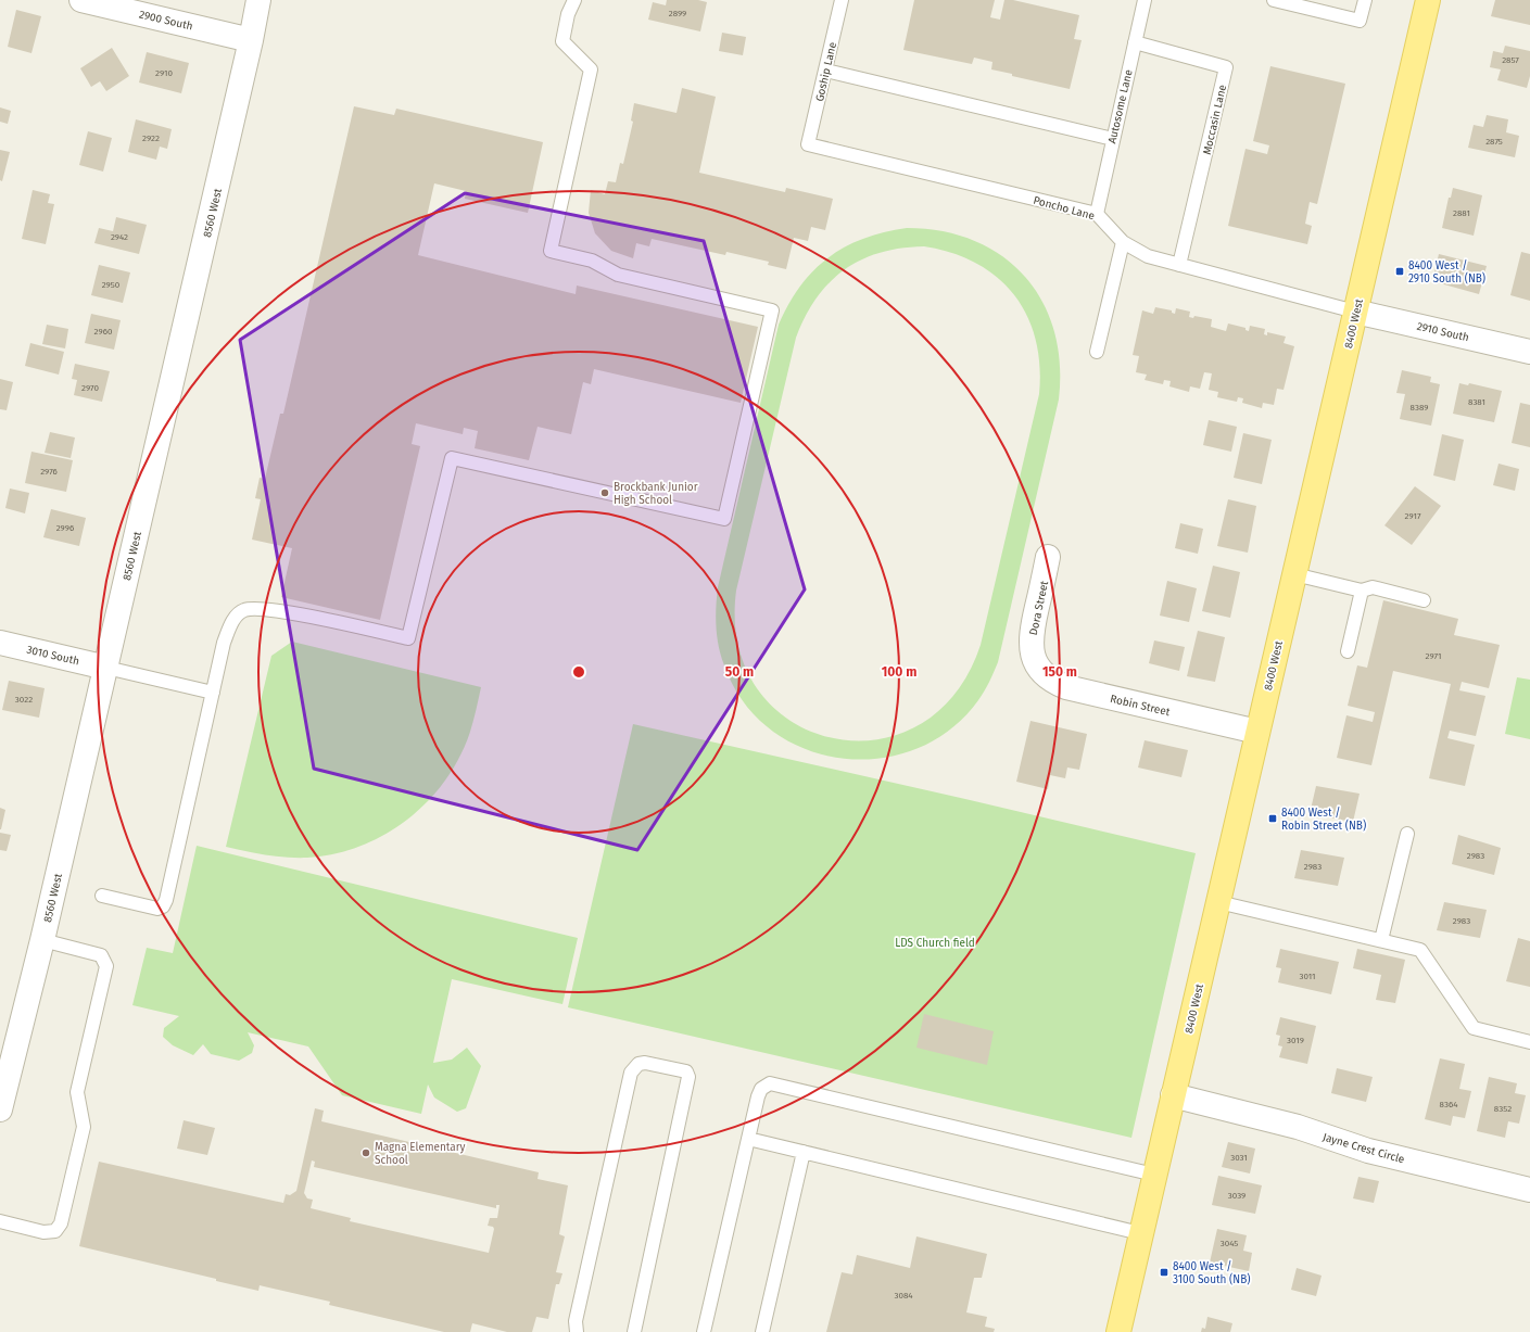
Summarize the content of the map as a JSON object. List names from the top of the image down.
{
  "streets": {
    "main road": ["8400 West"],
    "street": [
      "2900 South",
      "8560 West",
      "2910 South",
      "Dora Street",
      "3010 South",
      "Robin Street",
      "Jayne Crest Circle"
    ],
    "lane": [
      "Goship Lane",
      "Autosome Lane",
      "Moccasin Lane",
      "Poncho Lane"
    ]
  },
  "crossings": [
    ["2900 South", "8560 West"],
    ["Goship Lane", "Poncho Lane"],
    ["Autosome Lane", "Moccasin Lane"],
    ["Autosome Lane", "Poncho Lane"],
    ["Moccasin Lane", "Poncho Lane"],
    ["Poncho Lane", "8400 West"],
    ["Poncho Lane", "2910 South"],
    ["8560 West", "3010 South"],
    ["8400 West", "2910 South"],
    ["8400 West", "Robin Street"],
    ["8400 West", "Jayne Crest Circle"],
    ["Dora Street", "Robin Street"]
  ],
  "parks": ["LDS Church field"],
  "places": {
    "transit": ["8400 West / 2910 South (NB)", "8400 West / Robin Street (NB)", "8400 West / 3100 South (NB)"],
    "other": ["Brockbank Junior High School", "Magna Elementary School"]
  },
  "house_numbers": [
    "2899",
    "2857",
    "2910",
    "2922",
    "2875",
    "2881",
    "2942",
    "2950",
    "2960",
    "2970",
    "8381",
    "8389",
    "2976",
    "2917",
    "2996",
    "2971",
    "3022",
    "2983",
    "2983",
    "2983",
    "3011",
    "3019",
    "8364",
    "8352",
    "3031",
    "3039",
    "3045",
    "3084"
  ],
  "rings": ["50 m", "100 m", "150 m"]
}
